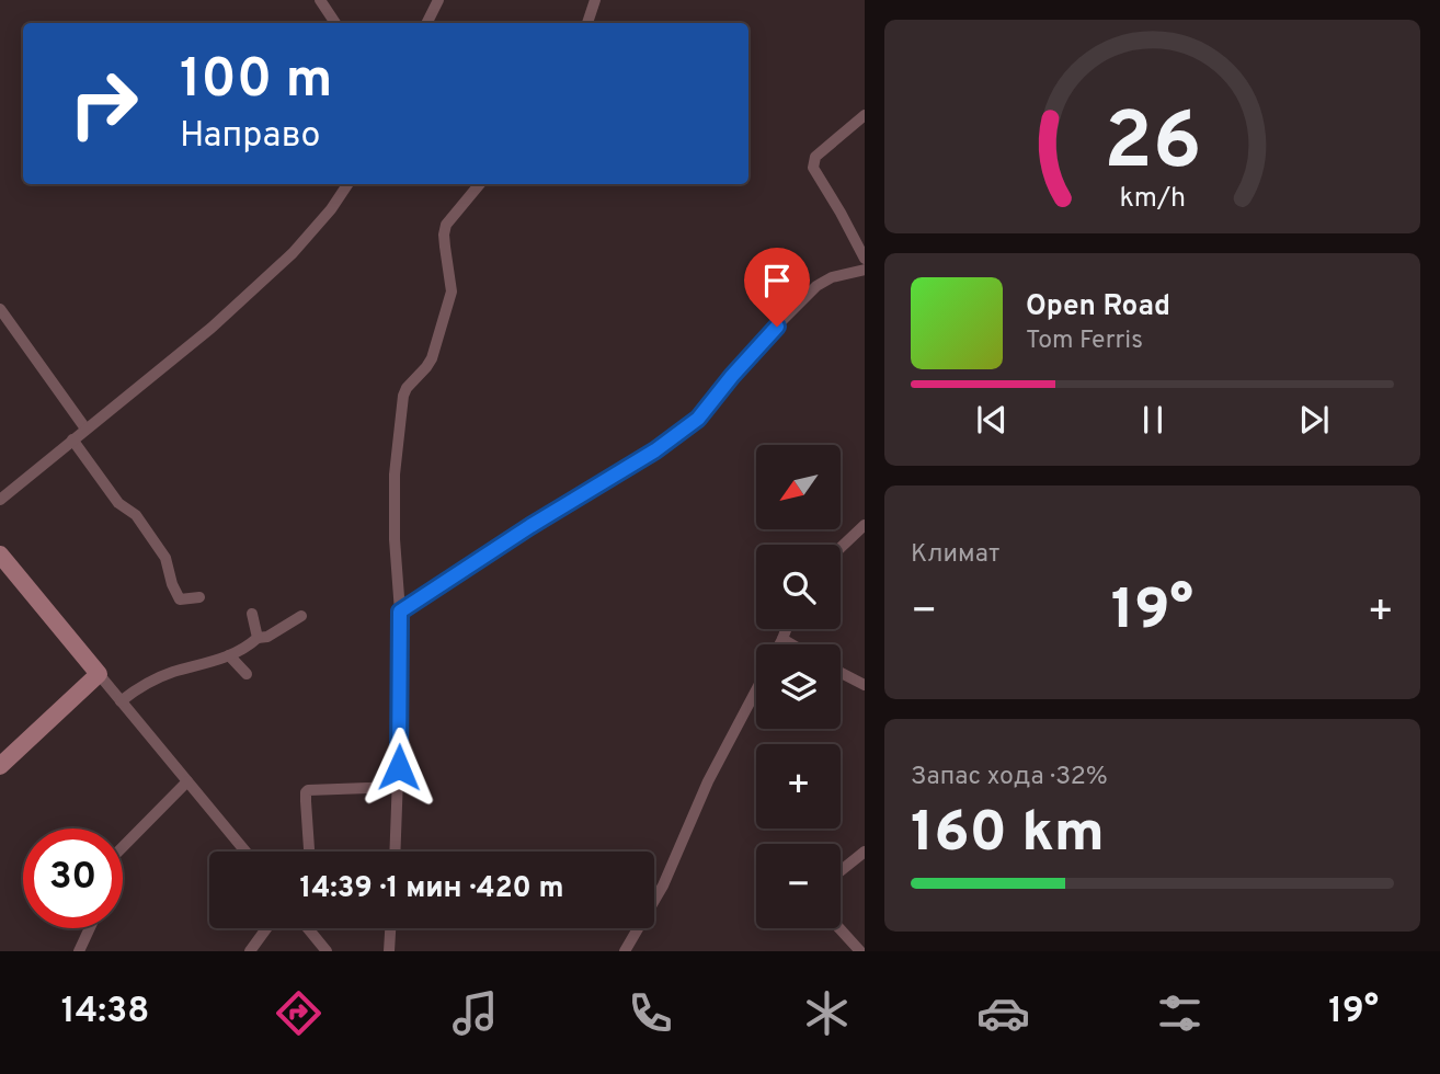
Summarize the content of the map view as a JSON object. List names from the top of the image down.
{
  "north": "bottom left",
  "page": {
    "turn": ["100 m", "Направо"],
    "song": ["Open Road", "Tom Ferris"],
    "map_buttons": ["+", "−"],
    "tile": [
      "Климат",
      ["Запас хода · 32%", "160 km"]
    ],
    "heat": ["−", "19°", "+"],
    "limit": "30",
    "trip": "14:39 · 1 мин · 420 m",
    "tabs": ["14:38", "19°"],
    "gauge": ["26", "km/h"]
  }
}
